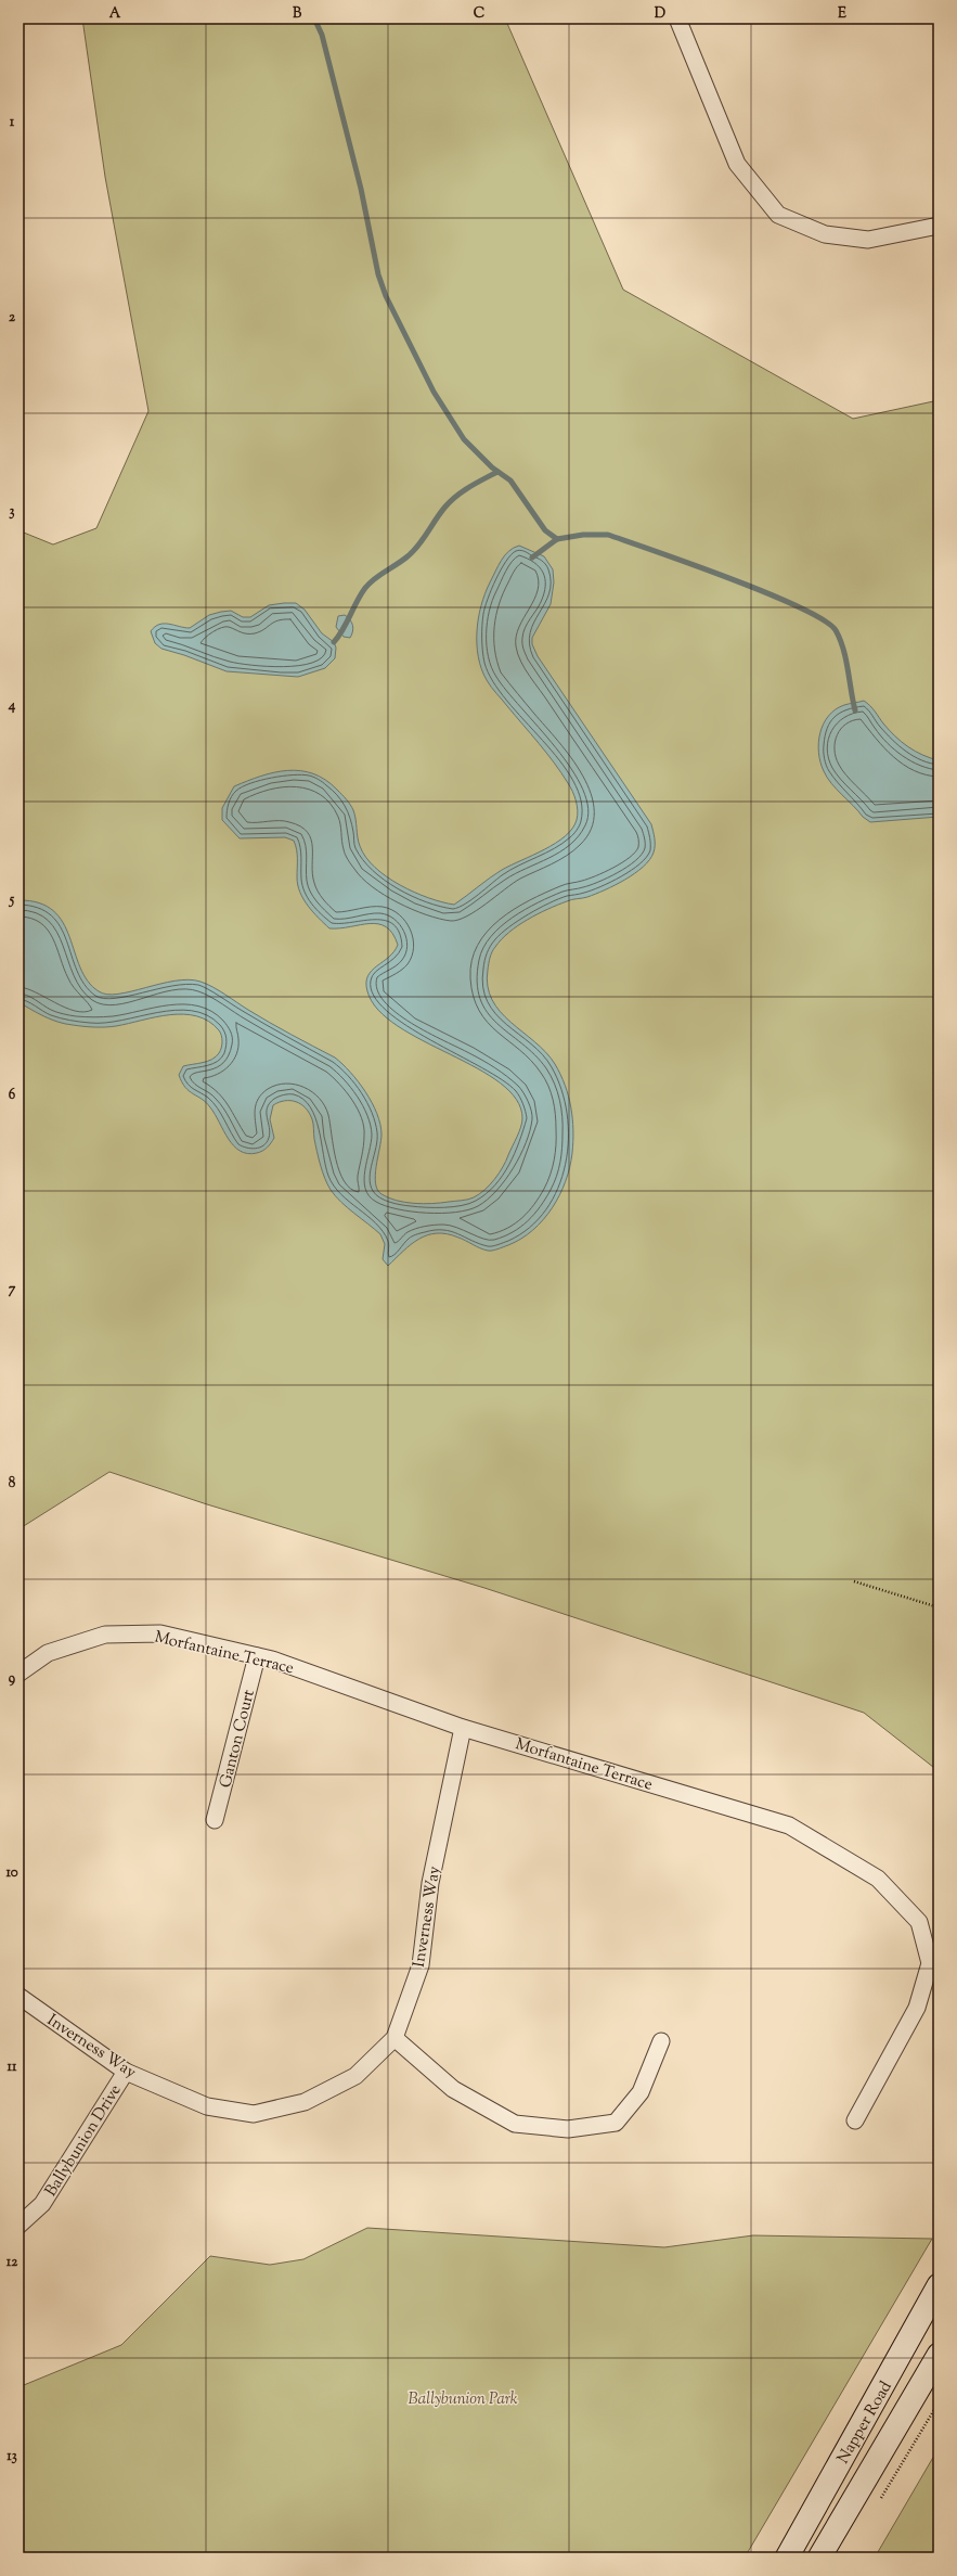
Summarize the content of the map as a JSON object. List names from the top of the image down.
{
  "streets": {
    "main road": ["Napper Road"],
    "street": [
      "Morfantaine Terrace",
      "Ganton Court",
      "Inverness Way",
      "Ballybunion Drive"
    ]
  },
  "crossings": [
    ["Morfantaine Terrace", "Ganton Court"],
    ["Morfantaine Terrace", "Inverness Way"],
    ["Inverness Way", "Ballybunion Drive"]
  ],
  "parks": ["Ballybunion Park"],
  "grid": {
    "columns": [
      "A",
      "B",
      "C",
      "D",
      "E"
    ],
    "rows": [
      "1",
      "2",
      "3",
      "4",
      "5",
      "6",
      "7",
      "8",
      "9",
      "10",
      "11",
      "12",
      "13"
    ]
  }
}
